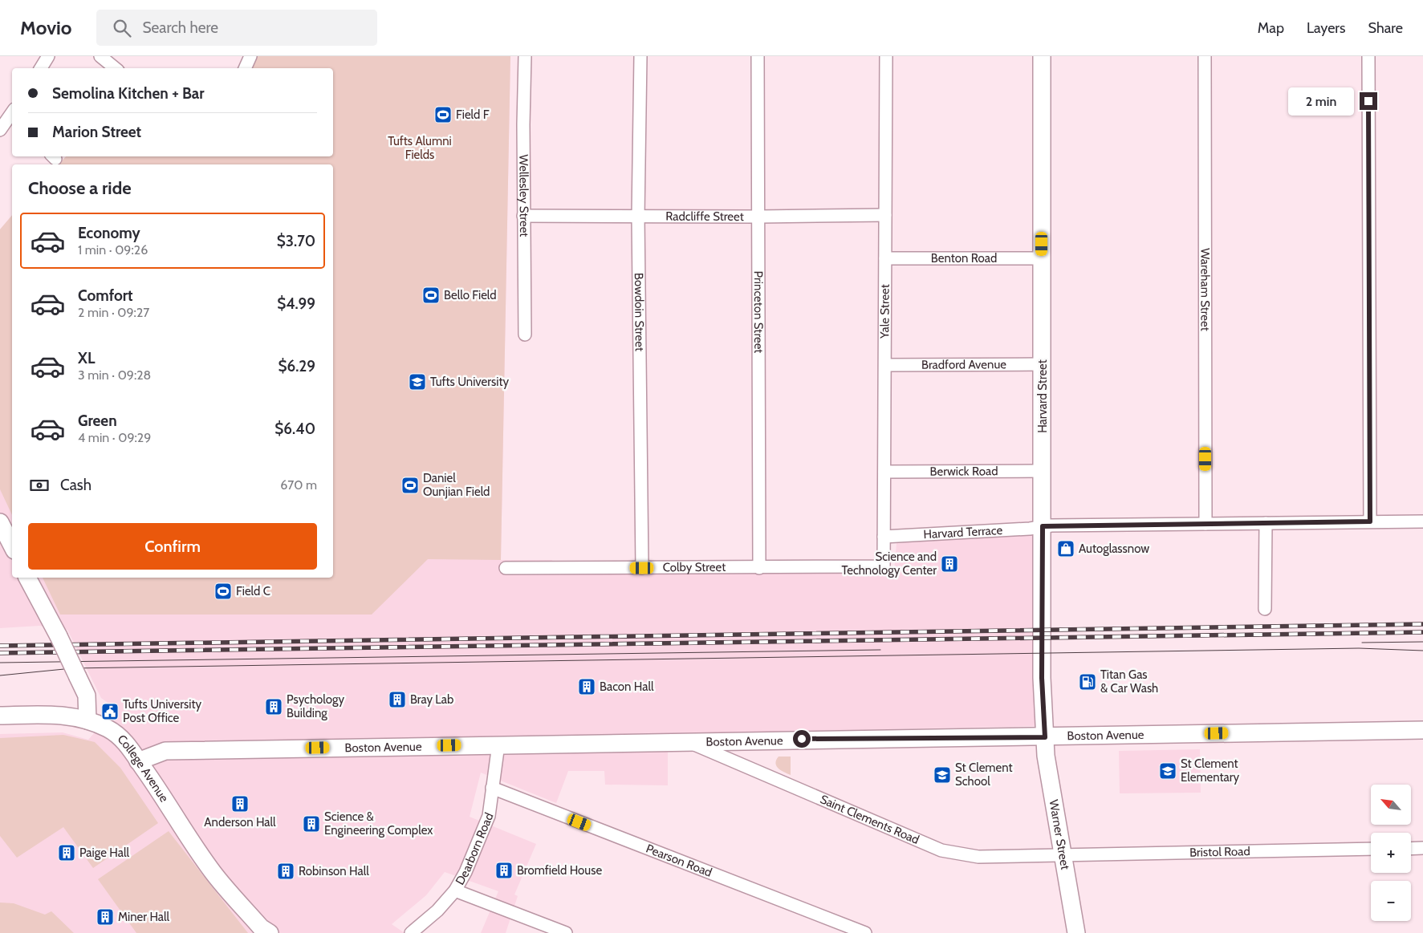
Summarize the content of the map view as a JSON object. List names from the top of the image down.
{
  "streets": {
    "street": [
      "Wellesley Street",
      "Radcliffe Street",
      "Benton Road",
      "Wareham Street",
      "Yale Street",
      "Bowdoin Street",
      "Princeton Street",
      "Bradford Avenue",
      "Harvard Street",
      "Berwick Road",
      "Harvard Terrace",
      "Colby Street",
      "Boston Avenue",
      "College Avenue",
      "Saint Clements Road",
      "Warner Street",
      "Dearborn Road",
      "Bristol Road",
      "Pearson Road"
    ]
  },
  "crossings": [
    ["Wellesley Street", "Radcliffe Street"],
    ["Radcliffe Street", "Yale Street"],
    ["Radcliffe Street", "Bowdoin Street"],
    ["Radcliffe Street", "Princeton Street"],
    ["Benton Road", "Yale Street"],
    ["Benton Road", "Harvard Street"],
    ["Wareham Street", "Harvard Terrace"],
    ["Yale Street", "Bradford Avenue"],
    ["Yale Street", "Berwick Road"],
    ["Yale Street", "Harvard Terrace"],
    ["Yale Street", "Colby Street"],
    ["Bowdoin Street", "Colby Street"],
    ["Princeton Street", "Colby Street"],
    ["Bradford Avenue", "Harvard Street"],
    ["Harvard Street", "Berwick Road"],
    ["Harvard Street", "Harvard Terrace"],
    ["Harvard Street", "Boston Avenue"],
    ["Harvard Street", "Warner Street"],
    ["Boston Avenue", "College Avenue"],
    ["Boston Avenue", "Saint Clements Road"],
    ["Boston Avenue", "Warner Street"],
    ["Boston Avenue", "Dearborn Road"],
    ["Saint Clements Road", "Warner Street"],
    ["Saint Clements Road", "Bristol Road"],
    ["Warner Street", "Bristol Road"],
    ["Dearborn Road", "Pearson Road"]
  ],
  "parks": ["Tufts Alumni Fields"],
  "places": {
    "sports": [
      "Field F",
      "Bello Field",
      "Daniel Ounjian Field",
      "Field C"
    ],
    "school or university": ["Tufts University", "St Clement Elementary", "St Clement School"],
    "shop": ["Autoglassnow"],
    "building": [
      "Science and Technology Center",
      "Bacon Hall",
      "Bray Lab",
      "Psychology Building",
      "Anderson Hall",
      "Science & Engineering Complex",
      "Paige Hall",
      "Bromfield House",
      "Robinson Hall",
      "Miner Hall"
    ],
    "fuel station": ["Titan Gas & Car Wash"],
    "public building": ["Tufts University Post Office"]
  },
  "north": "top left",
  "page": {
    "header": "Movio",
    "search": "Search here",
    "nav": ["Map", "Layers", "Share"],
    "banner": ["Semolina Kitchen + Bar", "Marion Street"],
    "bubble": "2 min",
    "heading": "Choose a ride",
    "list": [
      {
        "name": "Economy",
        "note": "1 min · 09:26",
        "value": "$3.70"
      },
      {
        "name": "Comfort",
        "note": "2 min · 09:27",
        "value": "$4.99"
      },
      {
        "name": "XL",
        "note": "3 min · 09:28",
        "value": "$6.29"
      },
      {
        "name": "Green",
        "note": "4 min · 09:29",
        "value": "$6.40"
      }
    ],
    "pay": ["Cash", "670 m"],
    "buttons": "Confirm",
    "map_buttons": ["+", "−"]
  }
}
